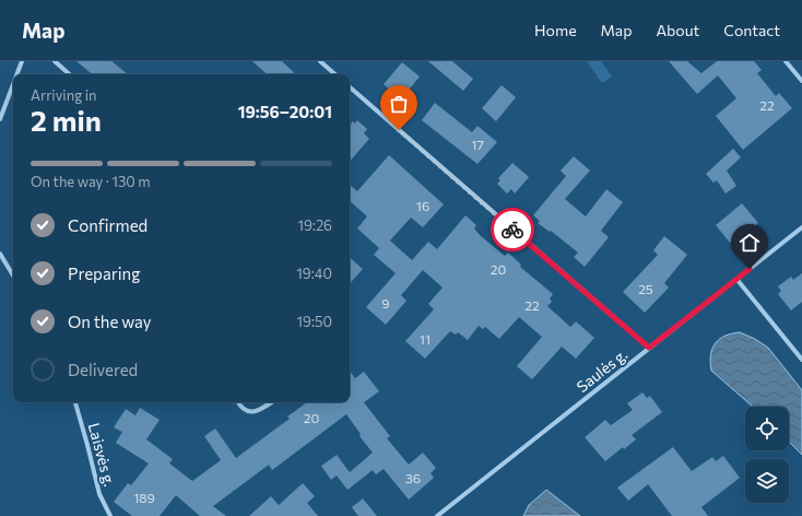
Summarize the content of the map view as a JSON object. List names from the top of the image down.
{
  "streets": {
    "street": ["Saulės g.", "Laisvės g."]
  },
  "house_numbers": [
    "22",
    "17",
    "16",
    "20",
    "25",
    "9",
    "22",
    "11",
    "20",
    "36",
    "189"
  ],
  "page": {
    "header": "Map",
    "nav": [
      "Home",
      "Map",
      "About",
      "Contact"
    ],
    "heading": ["2 min", "Arriving in", "19:56–20:01"],
    "bar": "On the way · 130 m",
    "list": [
      ["Confirmed", "19:26"],
      ["Preparing", "19:40"],
      ["On the way", "19:50"],
      "Delivered"
    ]
  }
}
